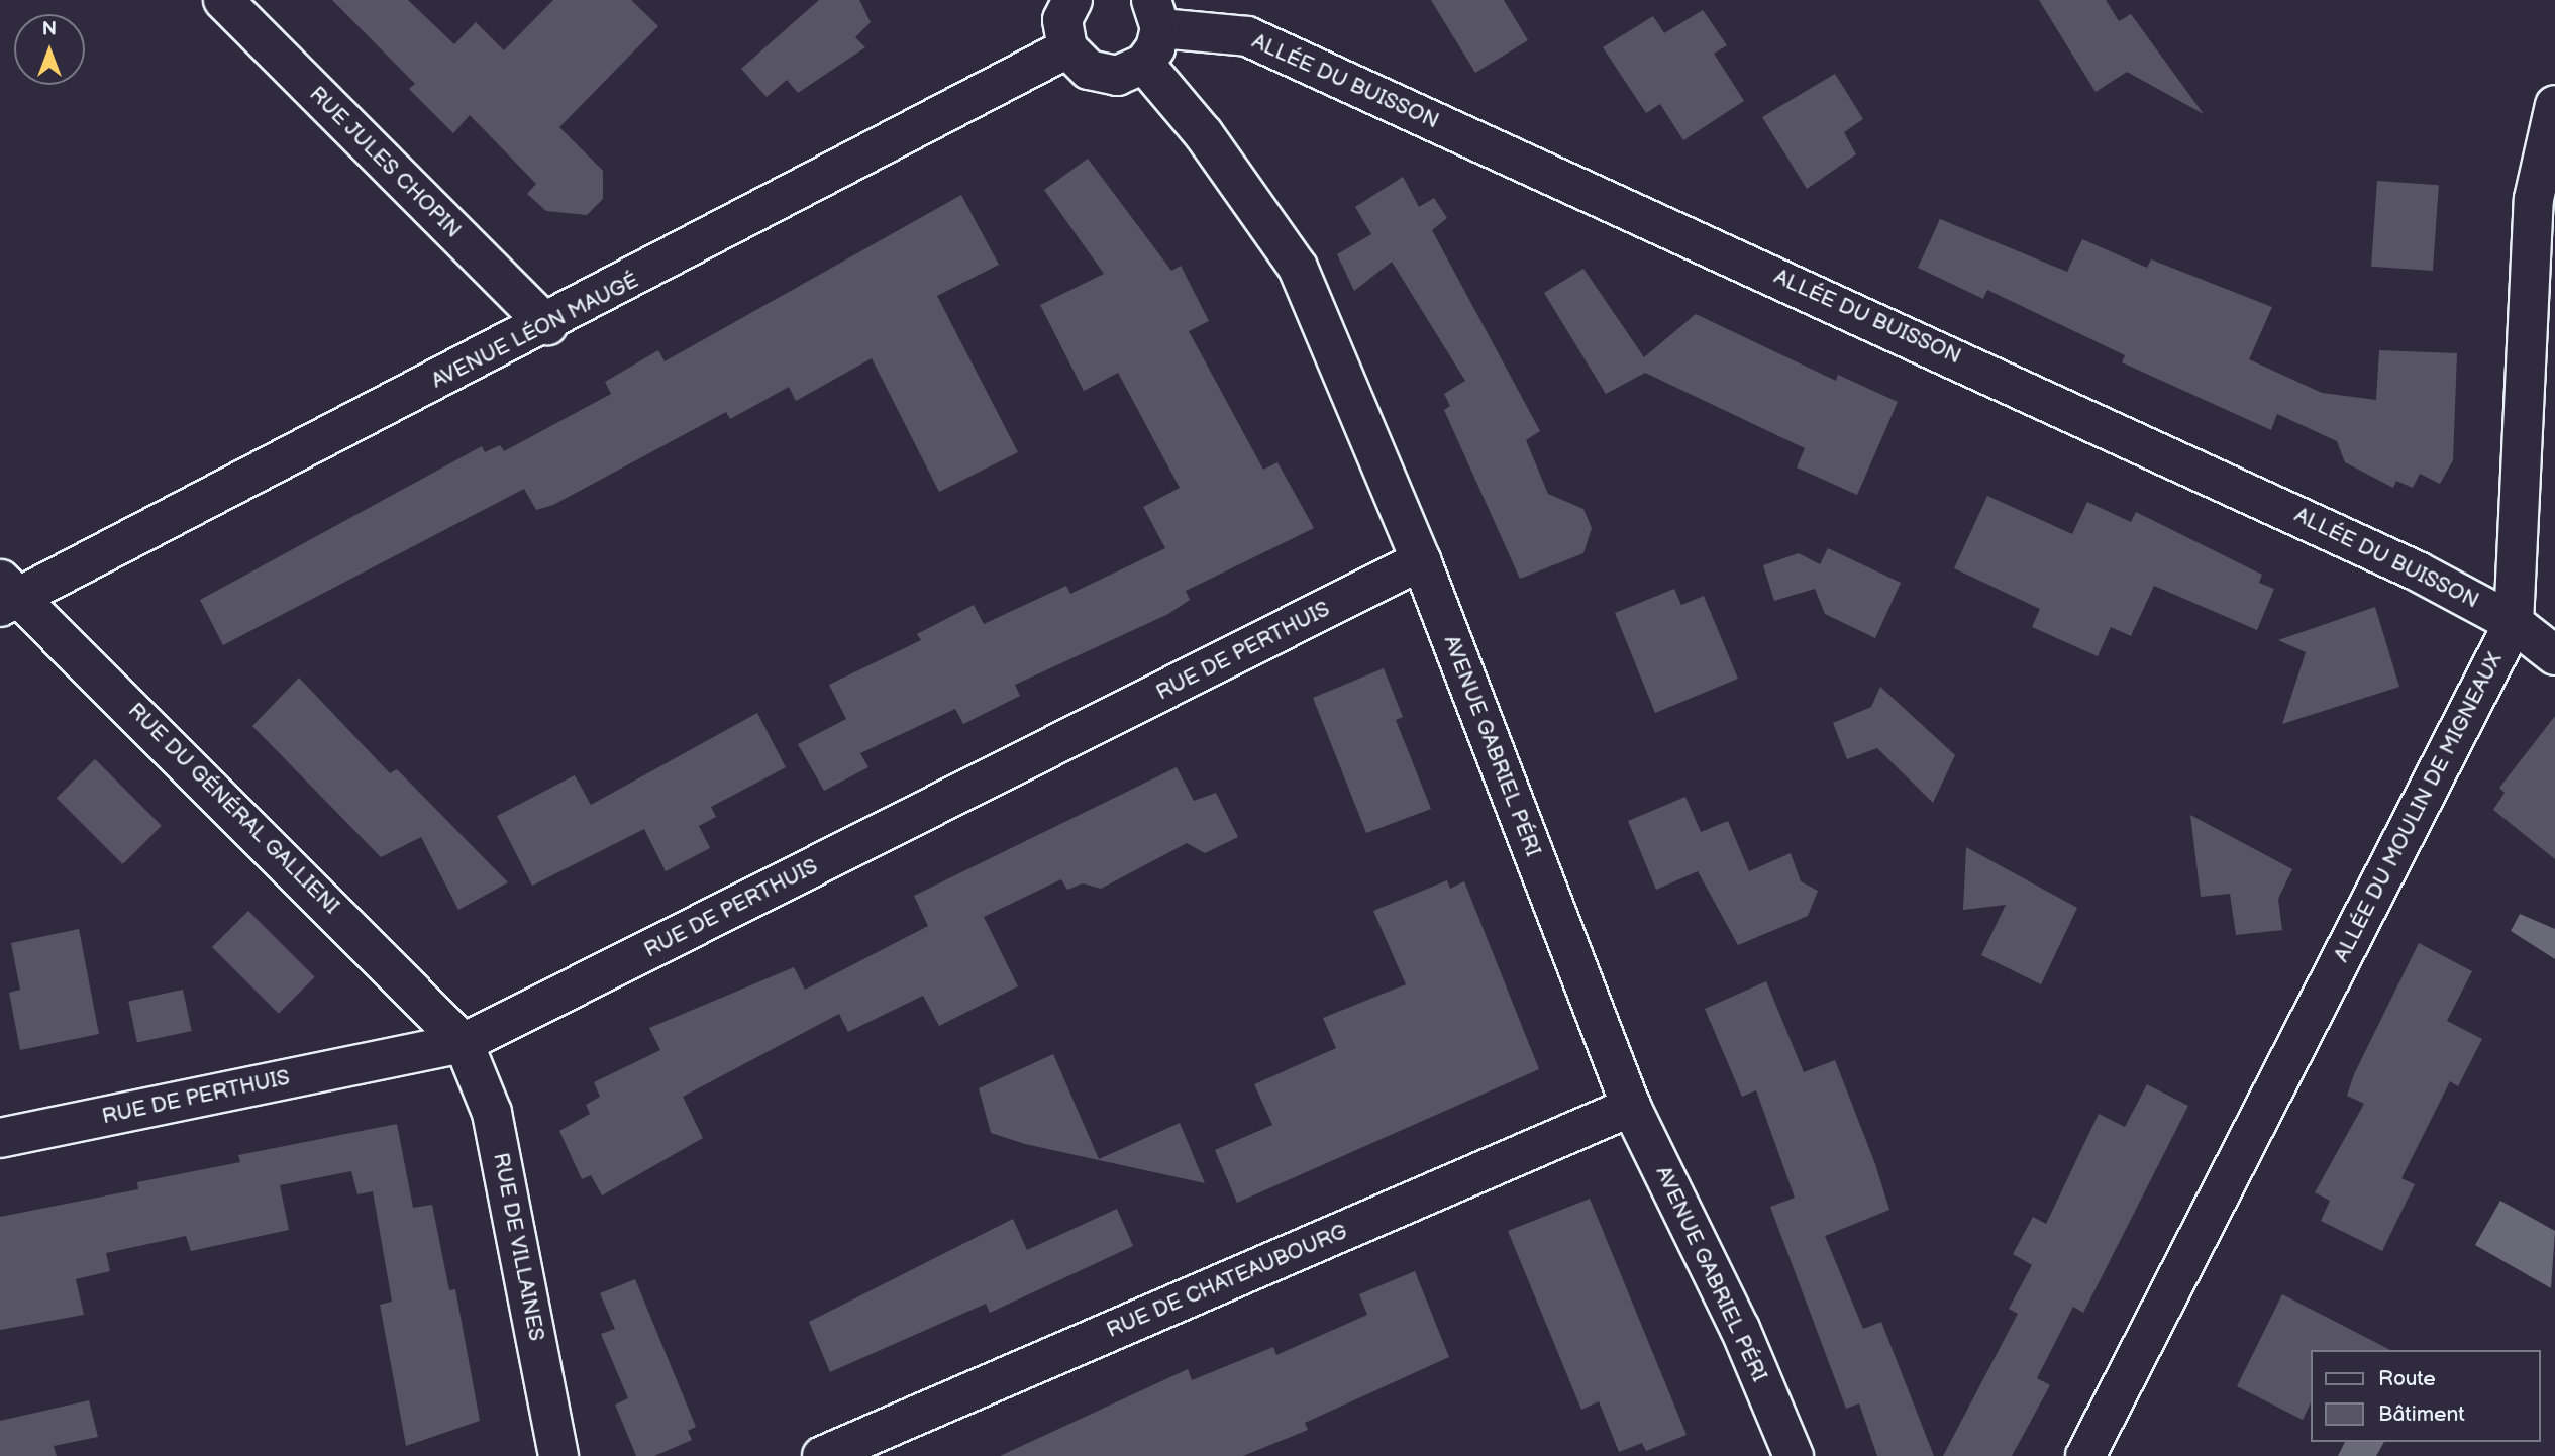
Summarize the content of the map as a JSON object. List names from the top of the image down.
{
  "streets": {
    "street": [
      "ALLÉE DU BUISSON",
      "RUE JULES CHOPIN",
      "AVENUE LÉON MAUGÉ",
      "RUE DE PERTHUIS",
      "AVENUE GABRIEL PÉRI",
      "ALLÉE DU MOULIN DE MIGNEAUX",
      "RUE DU GÉNÉRAL GALLIENI",
      "RUE DE VILLAINES",
      "RUE DE CHATEAUBOURG"
    ]
  },
  "crossings": [
    ["ALLÉE DU BUISSON", "ALLÉE DU MOULIN DE MIGNEAUX"],
    ["RUE JULES CHOPIN", "AVENUE LÉON MAUGÉ"],
    ["AVENUE LÉON MAUGÉ", "RUE DU GÉNÉRAL GALLIENI"],
    ["RUE DE PERTHUIS", "AVENUE GABRIEL PÉRI"],
    ["RUE DE PERTHUIS", "RUE DU GÉNÉRAL GALLIENI"],
    ["RUE DE PERTHUIS", "RUE DE VILLAINES"],
    ["AVENUE GABRIEL PÉRI", "RUE DE CHATEAUBOURG"],
    ["RUE DU GÉNÉRAL GALLIENI", "RUE DE VILLAINES"]
  ],
  "legend": ["Route", "Bâtiment"],
  "north": "top"
}
